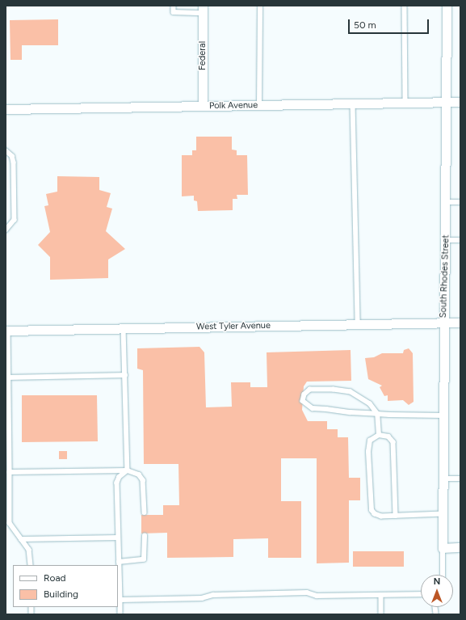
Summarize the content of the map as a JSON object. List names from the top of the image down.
{
  "streets": {
    "street": [
      "Federal",
      "Polk Avenue",
      "South Rhodes Street",
      "West Tyler Avenue"
    ]
  },
  "crossings": [
    ["Federal", "Polk Avenue"],
    ["Polk Avenue", "South Rhodes Street"],
    ["South Rhodes Street", "West Tyler Avenue"]
  ],
  "legend": ["Road", "Building"],
  "scale_bar": "50 m",
  "north": "top"
}
